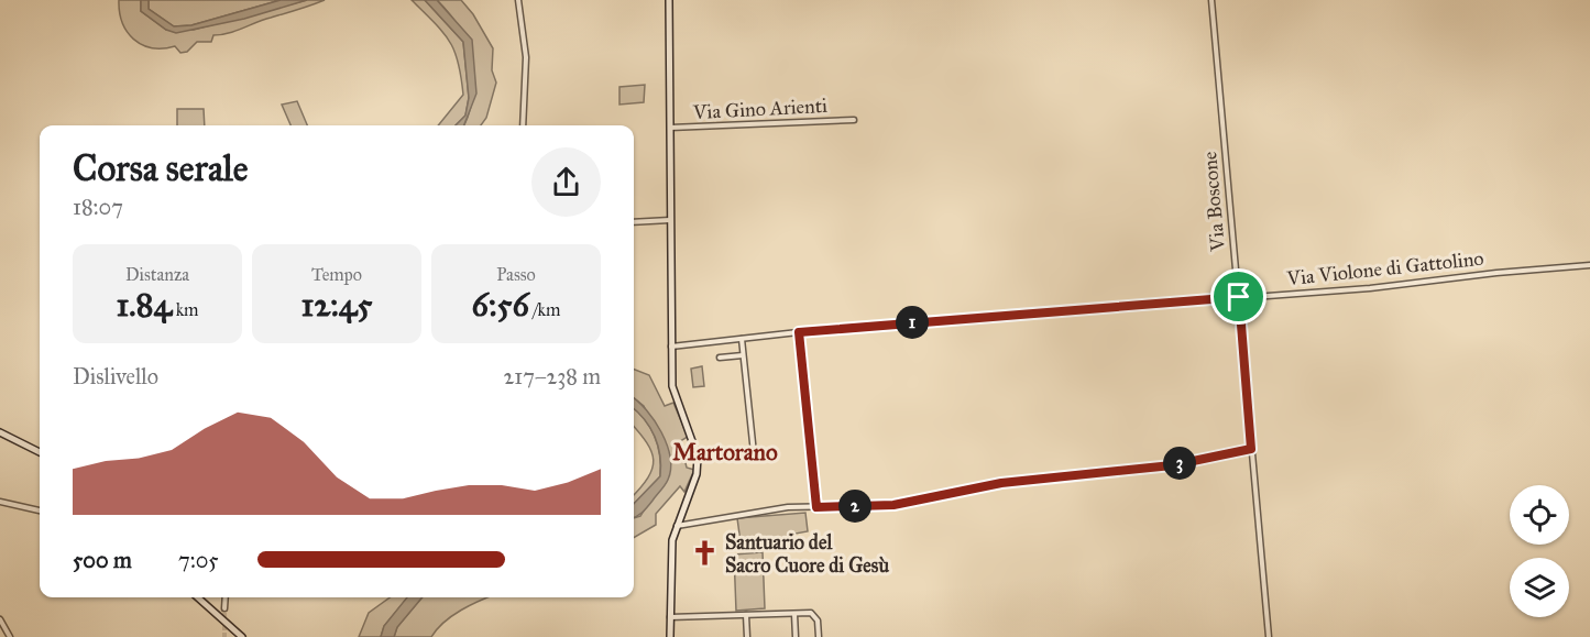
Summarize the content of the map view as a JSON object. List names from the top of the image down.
{
  "streets": {
    "street": ["Via Gino Arienti", "Via Boscone", "Via Violone di Gattolino"]
  },
  "crossings": [
    ["Via Boscone", "Via Violone di Gattolino"]
  ],
  "districts": ["Martorano"],
  "places": {
    "church": ["Santuario del Sacro Cuore di Gesù"]
  },
  "page": {
    "heading": ["Corsa serale", "18:07"],
    "stats": [
      ["Distanza", "1.84 km"],
      ["Tempo", "12:45"],
      ["Passo", "6:56 /km"]
    ],
    "pins": ["1", "3", "2"],
    "chart": ["Dislivello", "217–238 m"],
    "list": [
      {
        "name": "500 m",
        "note": "7:05"
      }
    ]
  }
}
